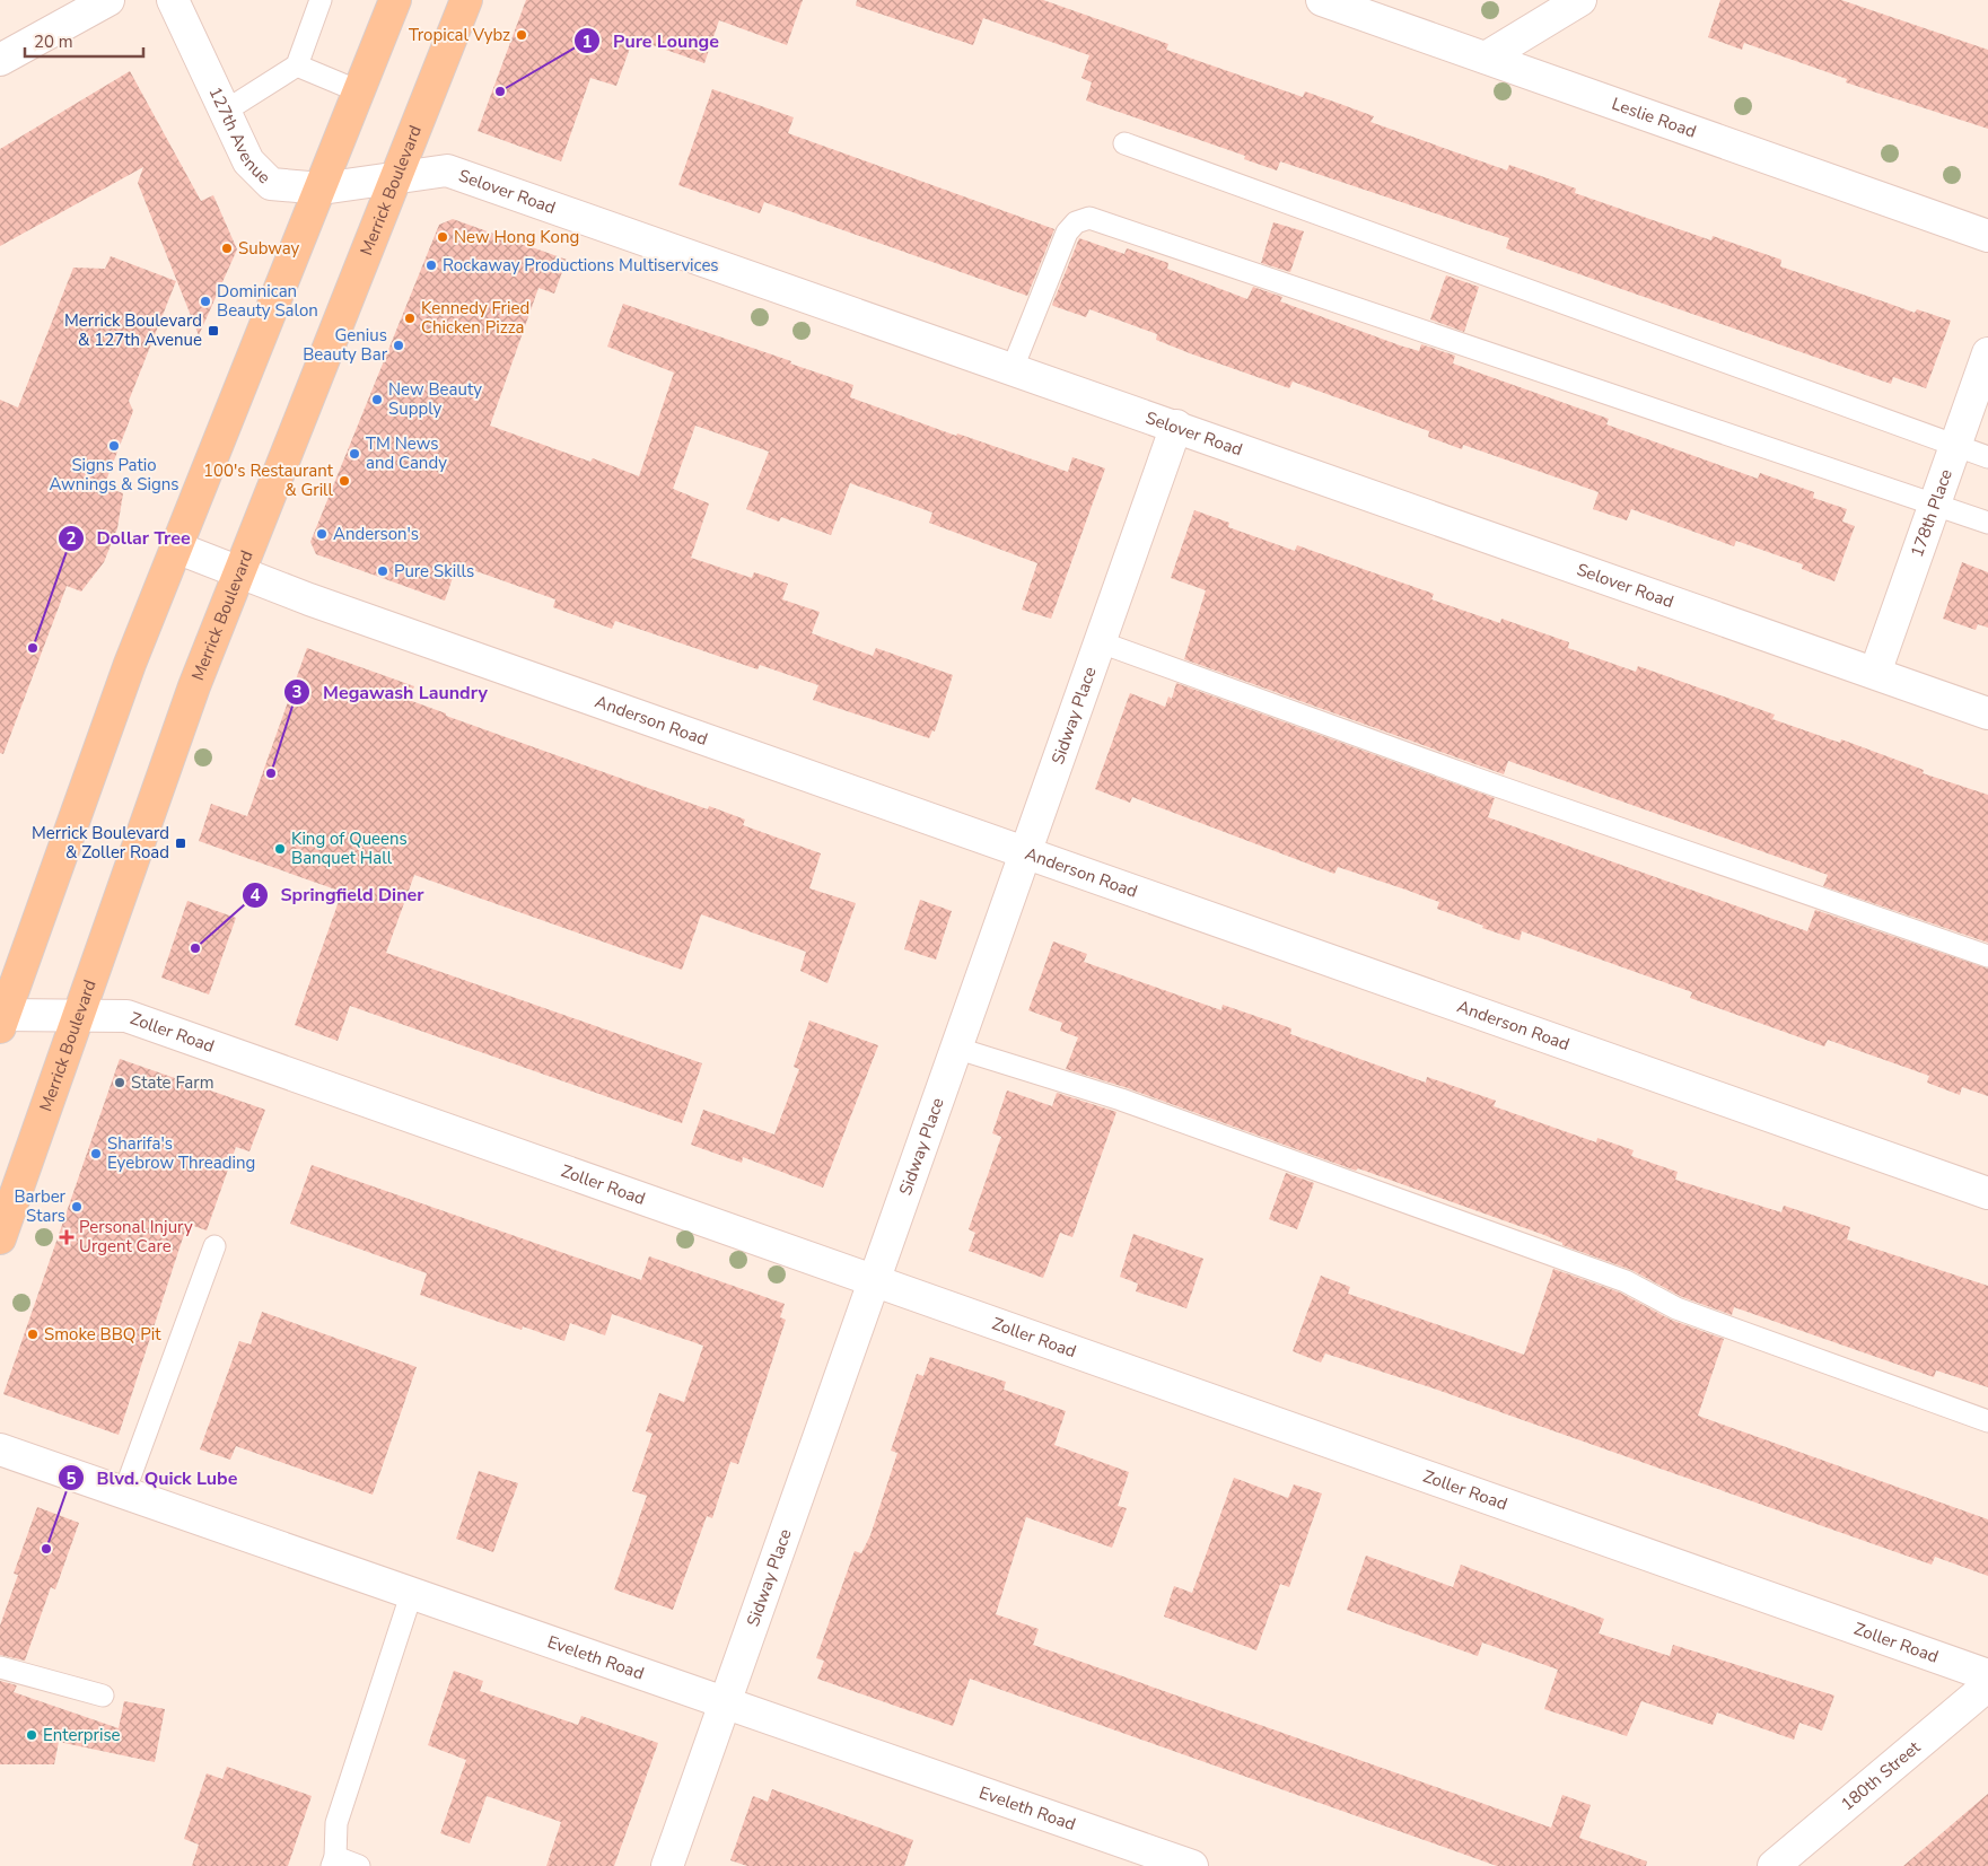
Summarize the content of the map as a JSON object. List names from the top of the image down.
{
  "streets": {
    "main road": ["Merrick Boulevard"],
    "street": [
      "Leslie Road",
      "127th Avenue",
      "Selover Road",
      "178th Place",
      "Sidway Place",
      "Anderson Road",
      "Zoller Road",
      "Eveleth Road",
      "180th Street"
    ]
  },
  "crossings": [
    ["127th Avenue", "Merrick Boulevard"],
    ["127th Avenue", "Selover Road"],
    ["Merrick Boulevard", "Selover Road"],
    ["Merrick Boulevard", "Anderson Road"],
    ["Merrick Boulevard", "Zoller Road"],
    ["Selover Road", "178th Place"],
    ["Selover Road", "Sidway Place"],
    ["Sidway Place", "Anderson Road"],
    ["Sidway Place", "Zoller Road"],
    ["Sidway Place", "Eveleth Road"]
  ],
  "places": {
    "other": [
      "Tropical Vybz",
      "Pure Lounge",
      "New Hong Kong",
      "Subway",
      "Rockaway Productions Multiservices",
      "Dominican Beauty Salon",
      "Kennedy Fried Chicken Pizza",
      "Genius Beauty Bar",
      "New Beauty Supply",
      "Signs Patio Awnings & Signs",
      "TM News and Candy",
      "100's Restaurant & Grill",
      "Anderson's",
      "Pure Skills",
      "Dollar Tree",
      "Megawash Laundry",
      "King of Queens Banquet Hall",
      "Springfield Diner",
      "State Farm",
      "Sharifa's Eyebrow Threading",
      "Barber Stars",
      "Smoke BBQ Pit",
      "Blvd. Quick Lube",
      "Enterprise"
    ],
    "transit": ["Merrick Boulevard & 127th Avenue", "Merrick Boulevard & Zoller Road"],
    "health": ["Personal Injury Urgent Care"]
  },
  "scale_bar": "20 m"
}
